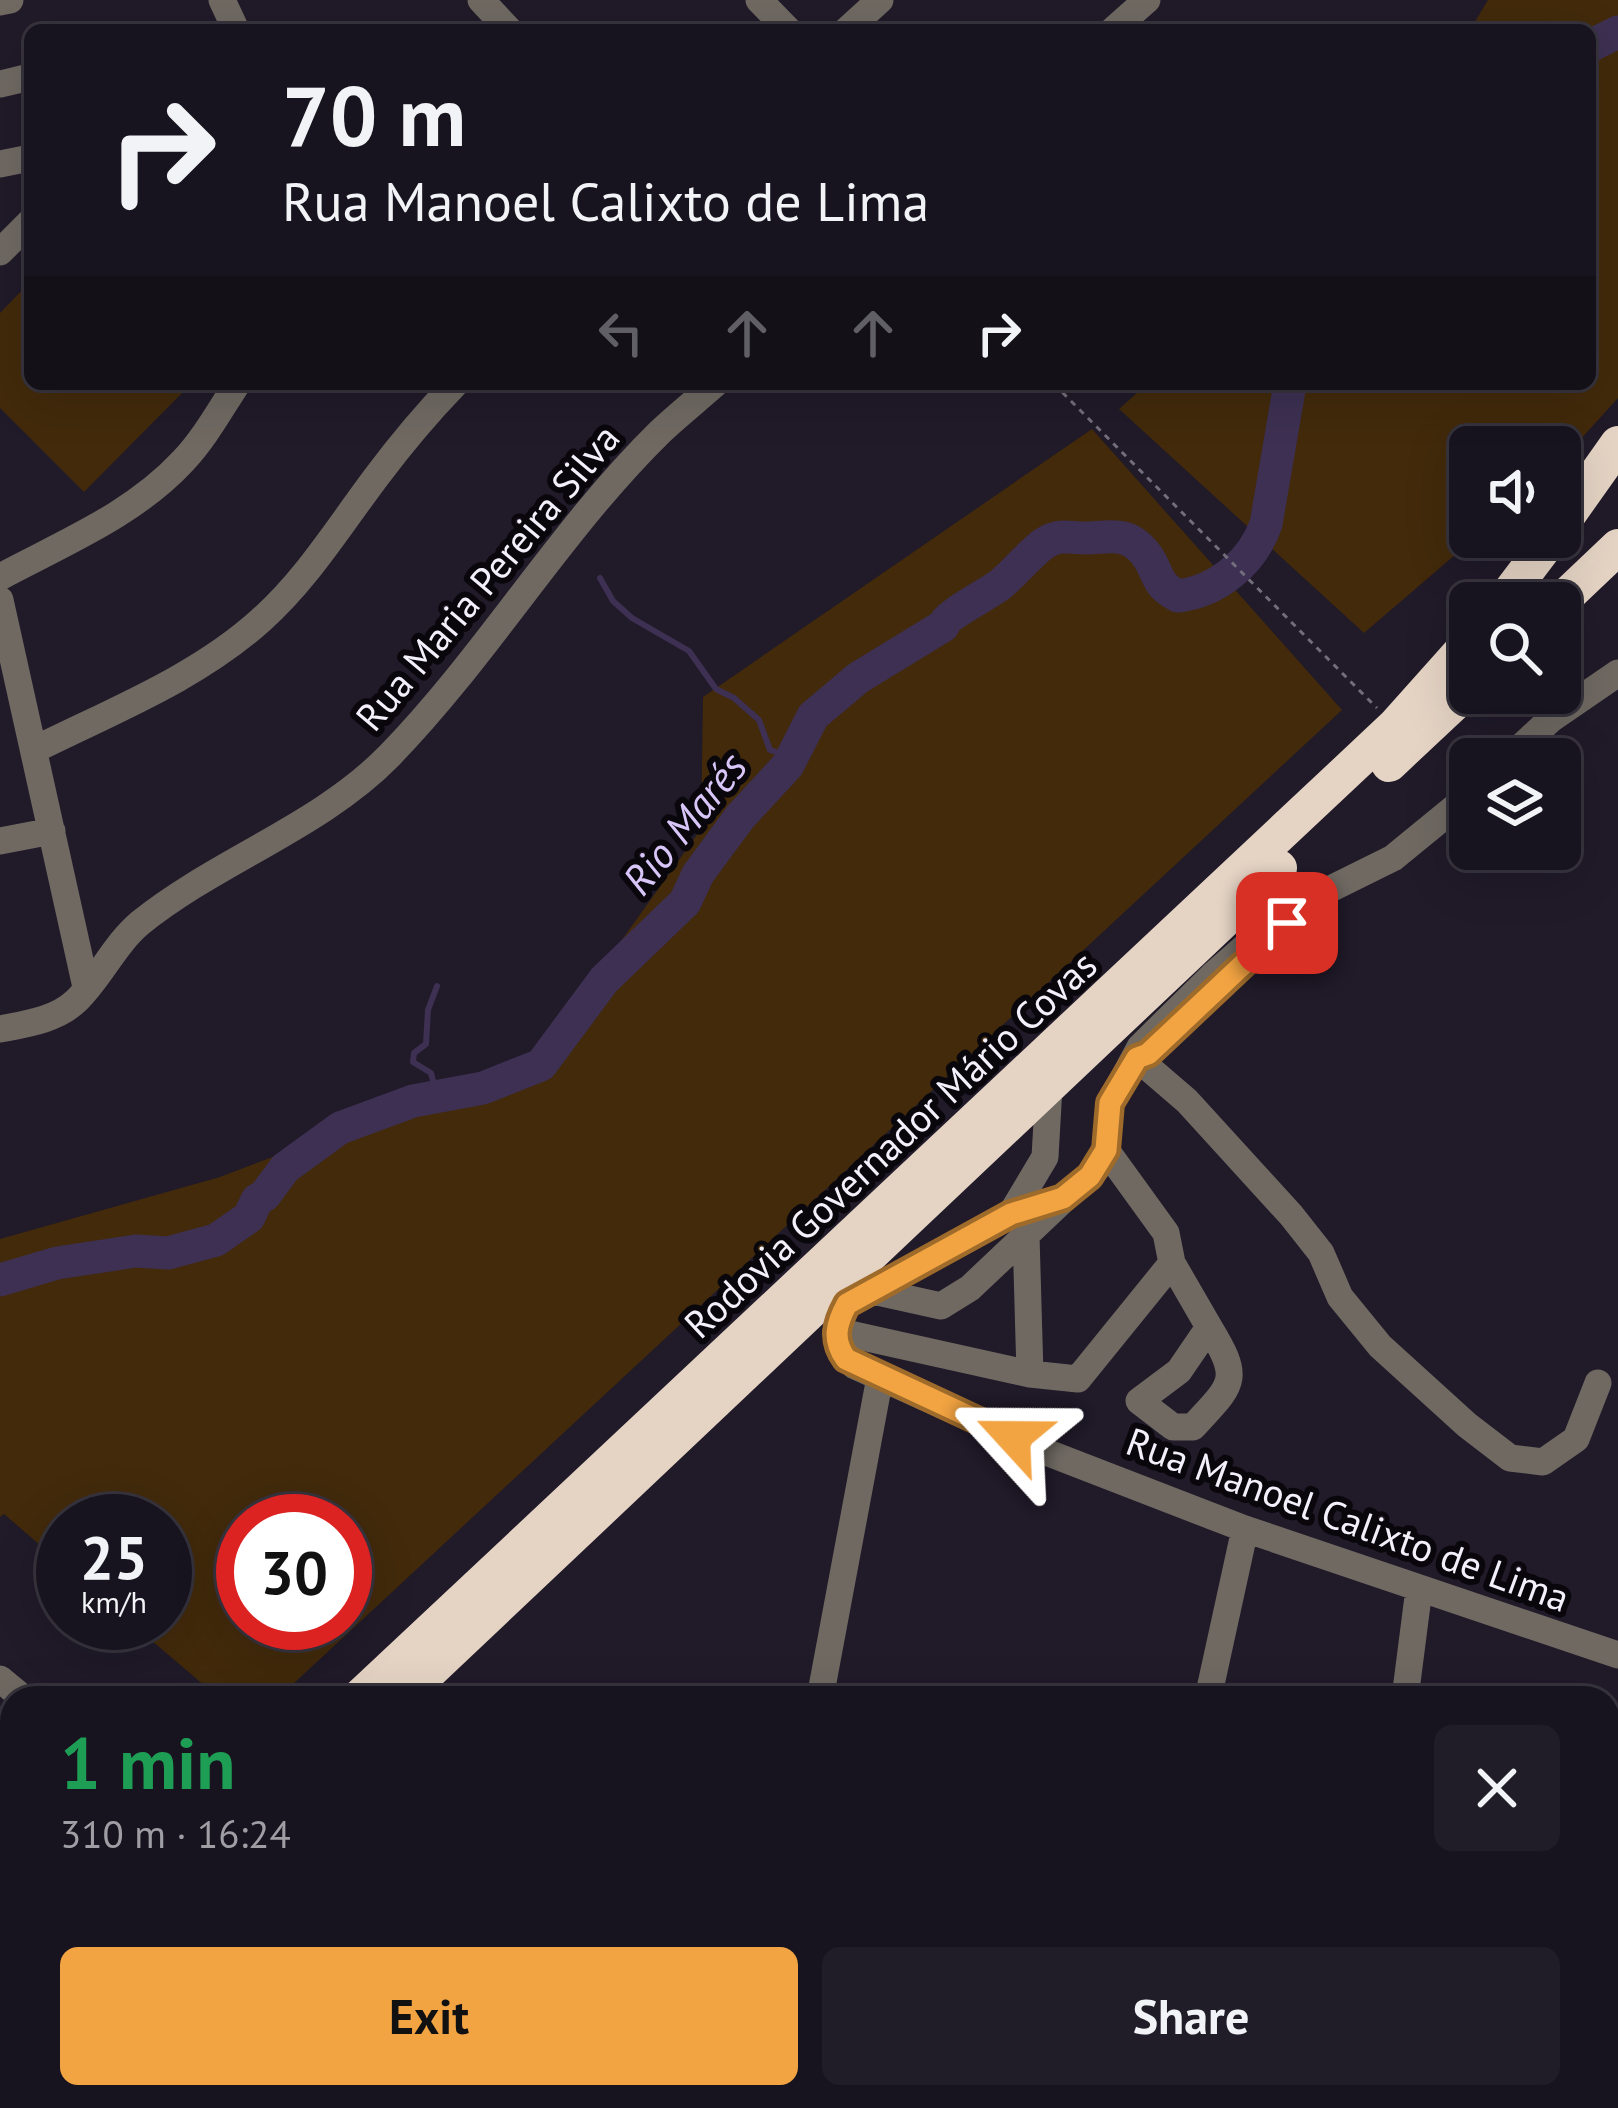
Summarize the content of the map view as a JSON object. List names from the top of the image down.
{
  "streets": {
    "highway": ["Rodovia Governador Mário Covas"],
    "street": ["Rua Maria Pereira Silva", "Rua Manoel Calixto de Lima"]
  },
  "water": ["Rio Marés"],
  "page": {
    "turn": ["70 m", "Rua Manoel Calixto de Lima"],
    "speed": "25 km/h",
    "limit": "30",
    "heading": ["1 min", "310 m · 16:24"],
    "buttons": ["Exit", "Share"]
  }
}
